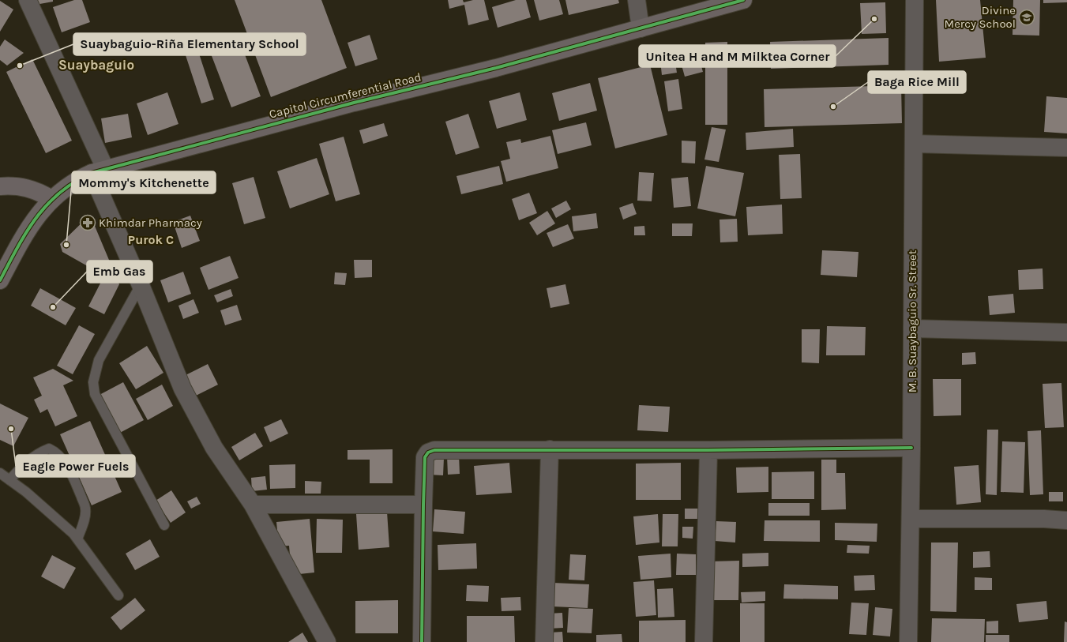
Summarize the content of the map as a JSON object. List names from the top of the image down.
{
  "streets": {
    "main road": ["Capitol Circumferential Road"],
    "street": ["M. B. Suaybaguio Sr. Street"]
  },
  "districts": ["Suaybaguio", "Purok C"],
  "places": {
    "school or university": ["Divine Mercy School"],
    "other": [
      "Unitea H and M Milktea Corner",
      "Suaybaguio-Riña Elementary School",
      "Baga Rice Mill",
      "Mommy's Kitchenette",
      "Emb Gas",
      "Eagle Power Fuels"
    ],
    "pharmacy": ["Khimdar Pharmacy"]
  }
}
